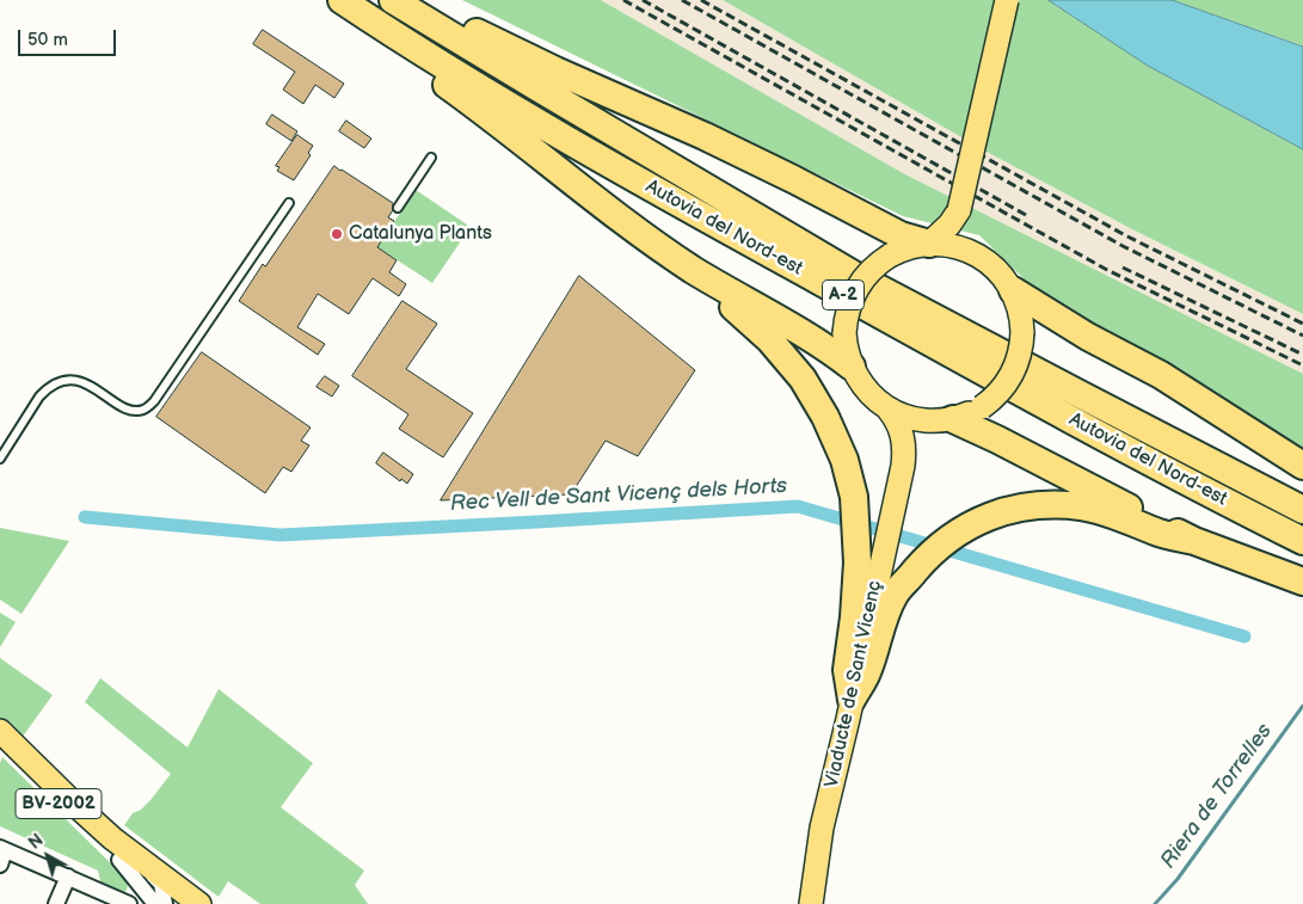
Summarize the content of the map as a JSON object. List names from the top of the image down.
{
  "streets": {
    "highway": ["Autovia del Nord-est", "A-2"],
    "main road": ["Viaducte de Sant Vicenç", "BV-2002"]
  },
  "water": ["Rec Vell de Sant Vicenç dels Horts", "Riera de Torrelles"],
  "places": ["Catalunya Plants"],
  "scale_bar": "50 m",
  "north": "top left"
}
